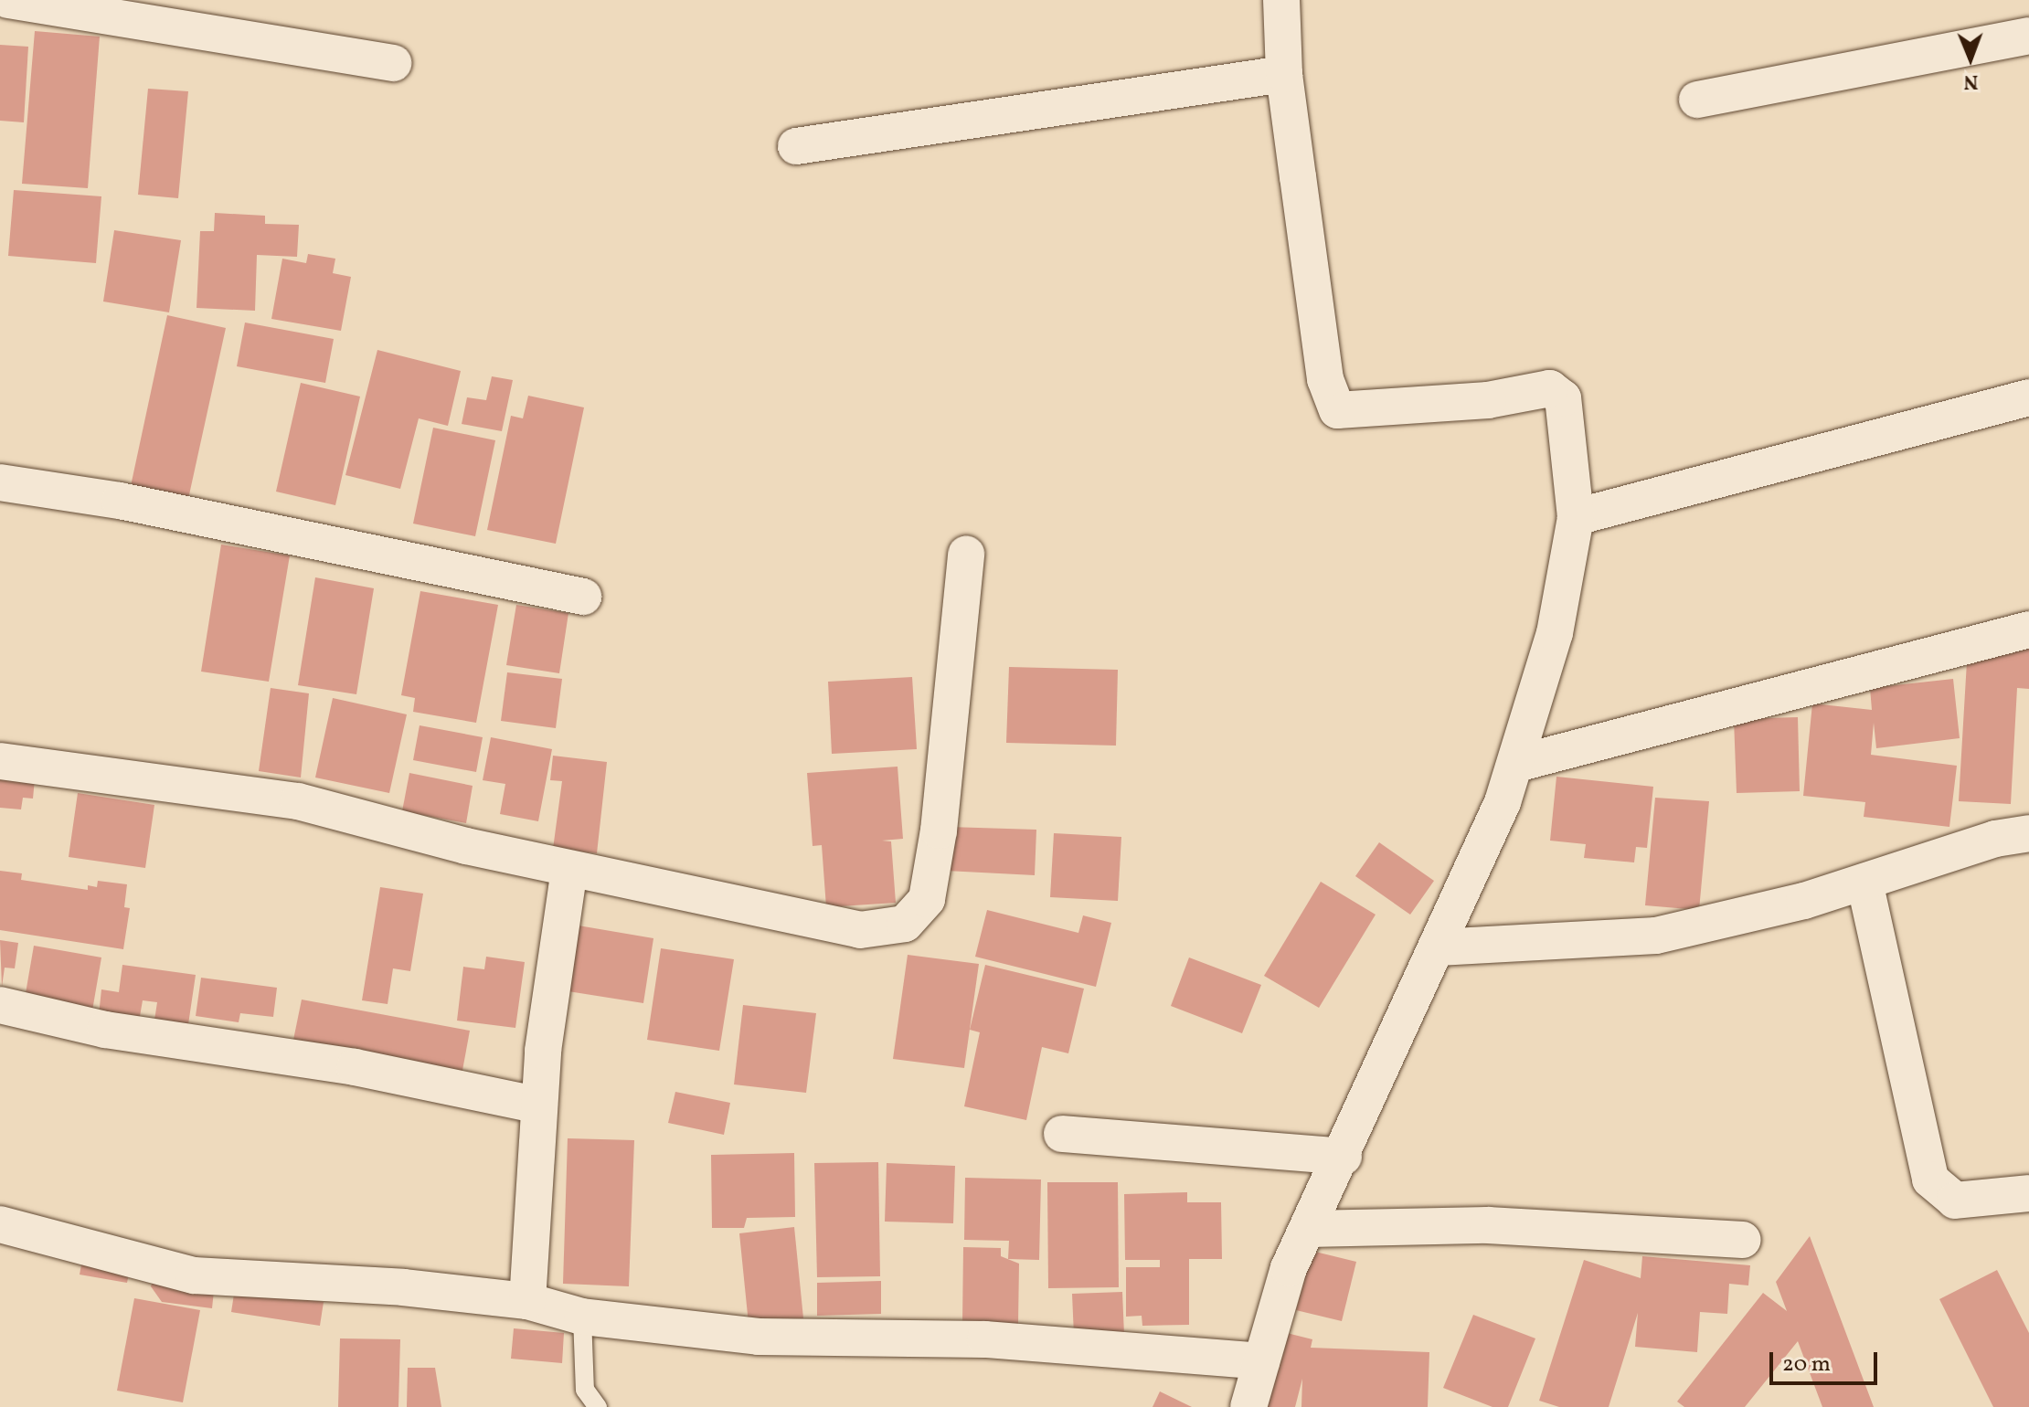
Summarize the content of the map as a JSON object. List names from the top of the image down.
{
  "scale_bar": "20 m",
  "north": "bottom"
}
